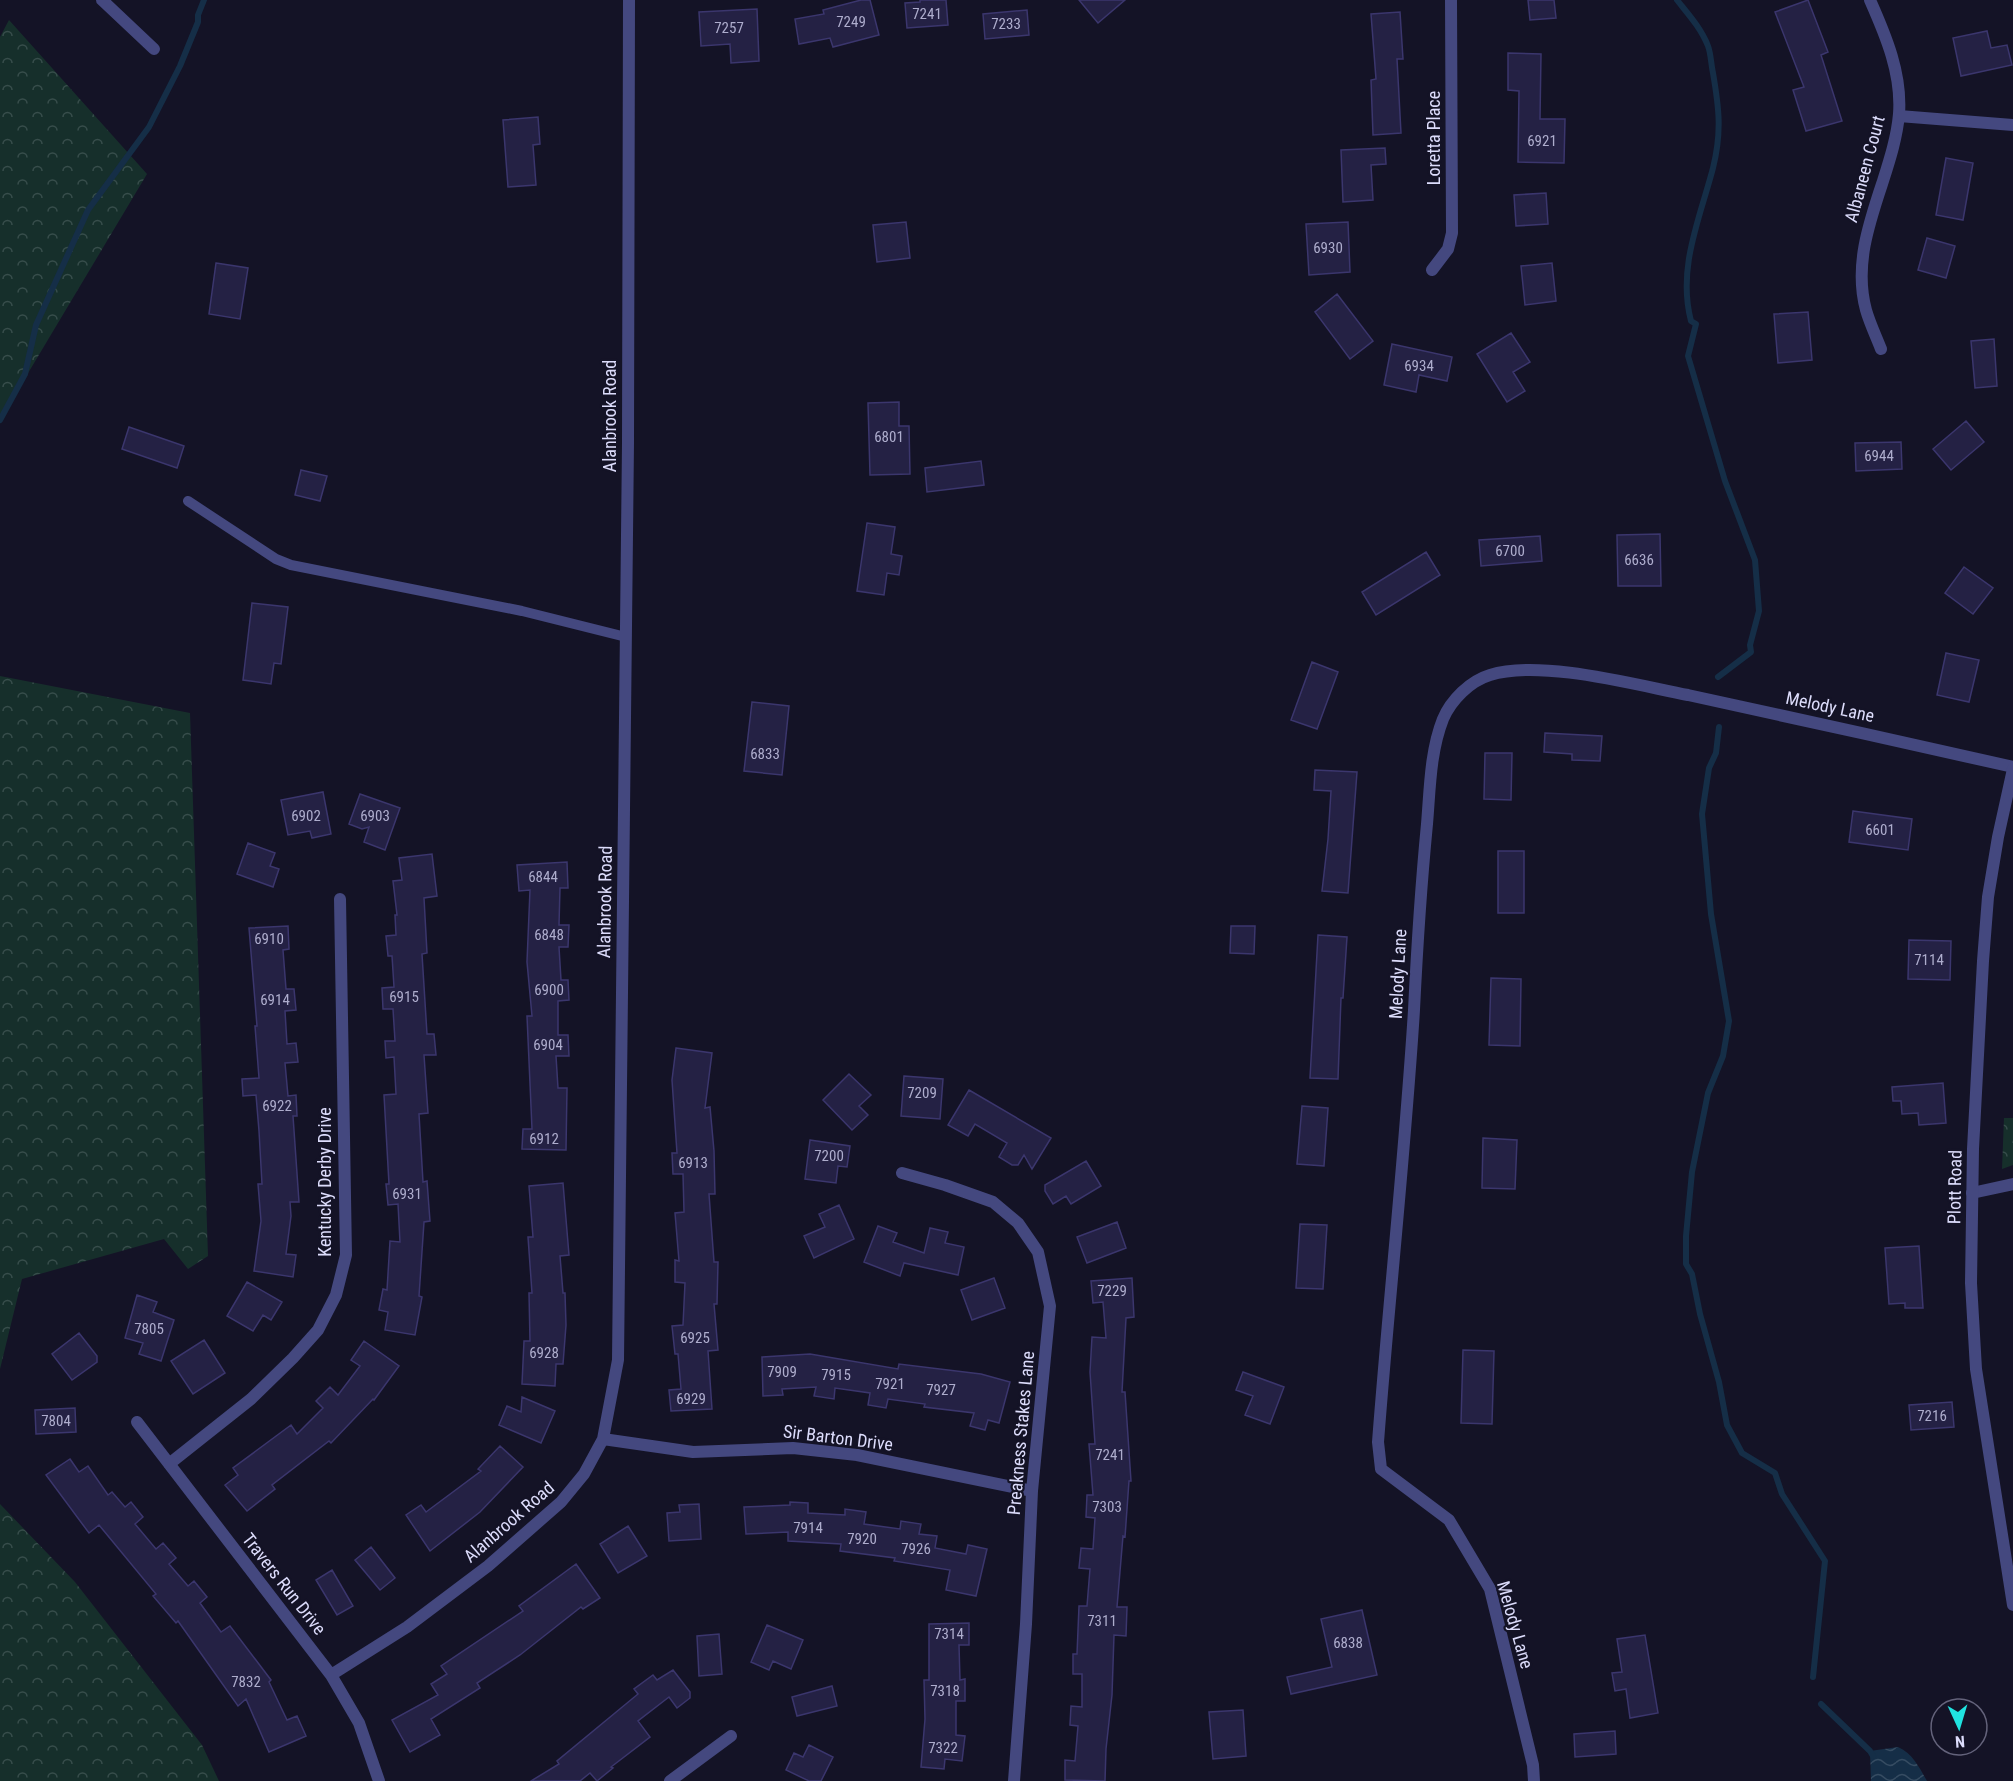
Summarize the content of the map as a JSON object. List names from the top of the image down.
{
  "streets": {
    "street": [
      "Loretta Place",
      "Albaneen Court",
      "Alanbrook Road",
      "Melody Lane",
      "Kentucky Derby Drive",
      "Plott Road",
      "Preakness Stakes Lane",
      "Sir Barton Drive",
      "Travers Run Drive"
    ]
  },
  "crossings": [
    ["Alanbrook Road", "Sir Barton Drive"],
    ["Alanbrook Road", "Travers Run Drive"],
    ["Melody Lane", "Plott Road"],
    ["Kentucky Derby Drive", "Travers Run Drive"],
    ["Preakness Stakes Lane", "Sir Barton Drive"]
  ],
  "house_numbers": [
    "7241",
    "7249",
    "7233",
    "7257",
    "6921",
    "6930",
    "6934",
    "6801",
    "6944",
    "6700",
    "6636",
    "6833",
    "6902",
    "6903",
    "6601",
    "6844",
    "6848",
    "6910",
    "7114",
    "6900",
    "6915",
    "6914",
    "6904",
    "7209",
    "6922",
    "6912",
    "7200",
    "6913",
    "6931",
    "7229",
    "7805",
    "6925",
    "6928",
    "7909",
    "7915",
    "7921",
    "7927",
    "6929",
    "7216",
    "7804",
    "7241",
    "7303",
    "7914",
    "7920",
    "7926",
    "7311",
    "7314",
    "6838",
    "7832",
    "7318",
    "7322"
  ],
  "north": "bottom"
}
